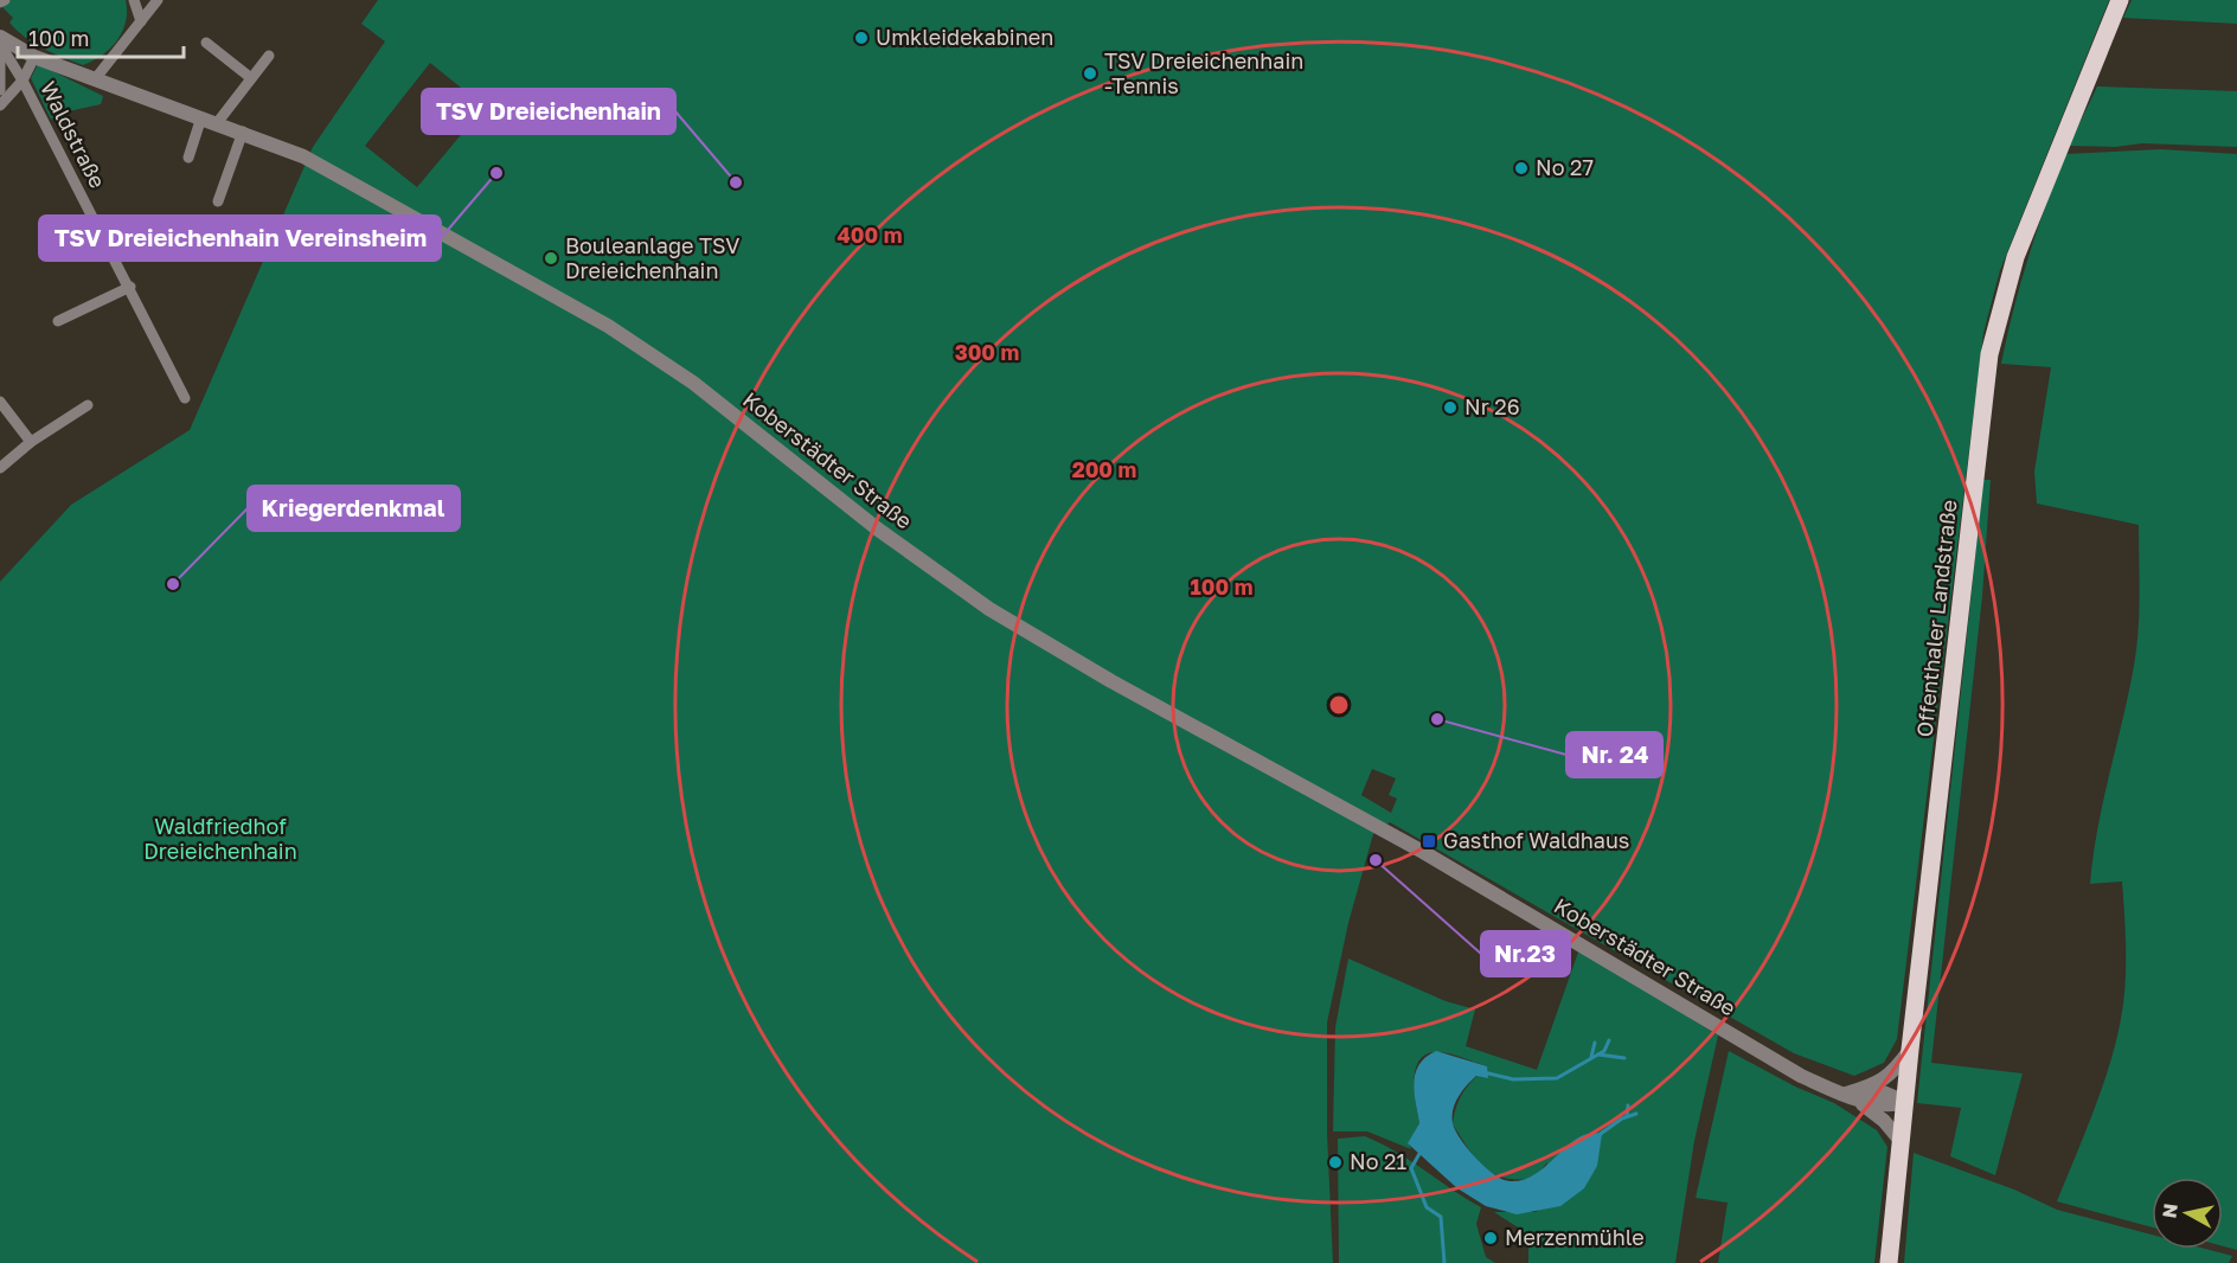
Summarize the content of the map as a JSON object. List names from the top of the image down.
{
  "streets": {
    "main road": ["Offenthaler Landstraße"],
    "street": ["Waldstraße", "Koberstädter Straße"]
  },
  "crossings": [
    ["Koberstädter Straße", "Offenthaler Landstraße"]
  ],
  "parks": ["Waldfriedhof Dreieichenhain"],
  "places": {
    "other": [
      "Umkleidekabinen",
      "TSV Dreieichenhain -Tennis",
      "No 27",
      "TSV Dreieichenhain Vereinsheim",
      "TSV Dreieichenhain",
      "Bouleanlage TSV Dreieichenhain",
      "Nr 26",
      "Kriegerdenkmal",
      "Nr. 24",
      "Nr.23",
      "No 21",
      "Merzenmühle"
    ],
    "transit": ["Gasthof Waldhaus"]
  },
  "scale_bar": "100 m",
  "north": "left",
  "rings": [
    "400 m",
    "300 m",
    "200 m",
    "100 m"
  ]
}
